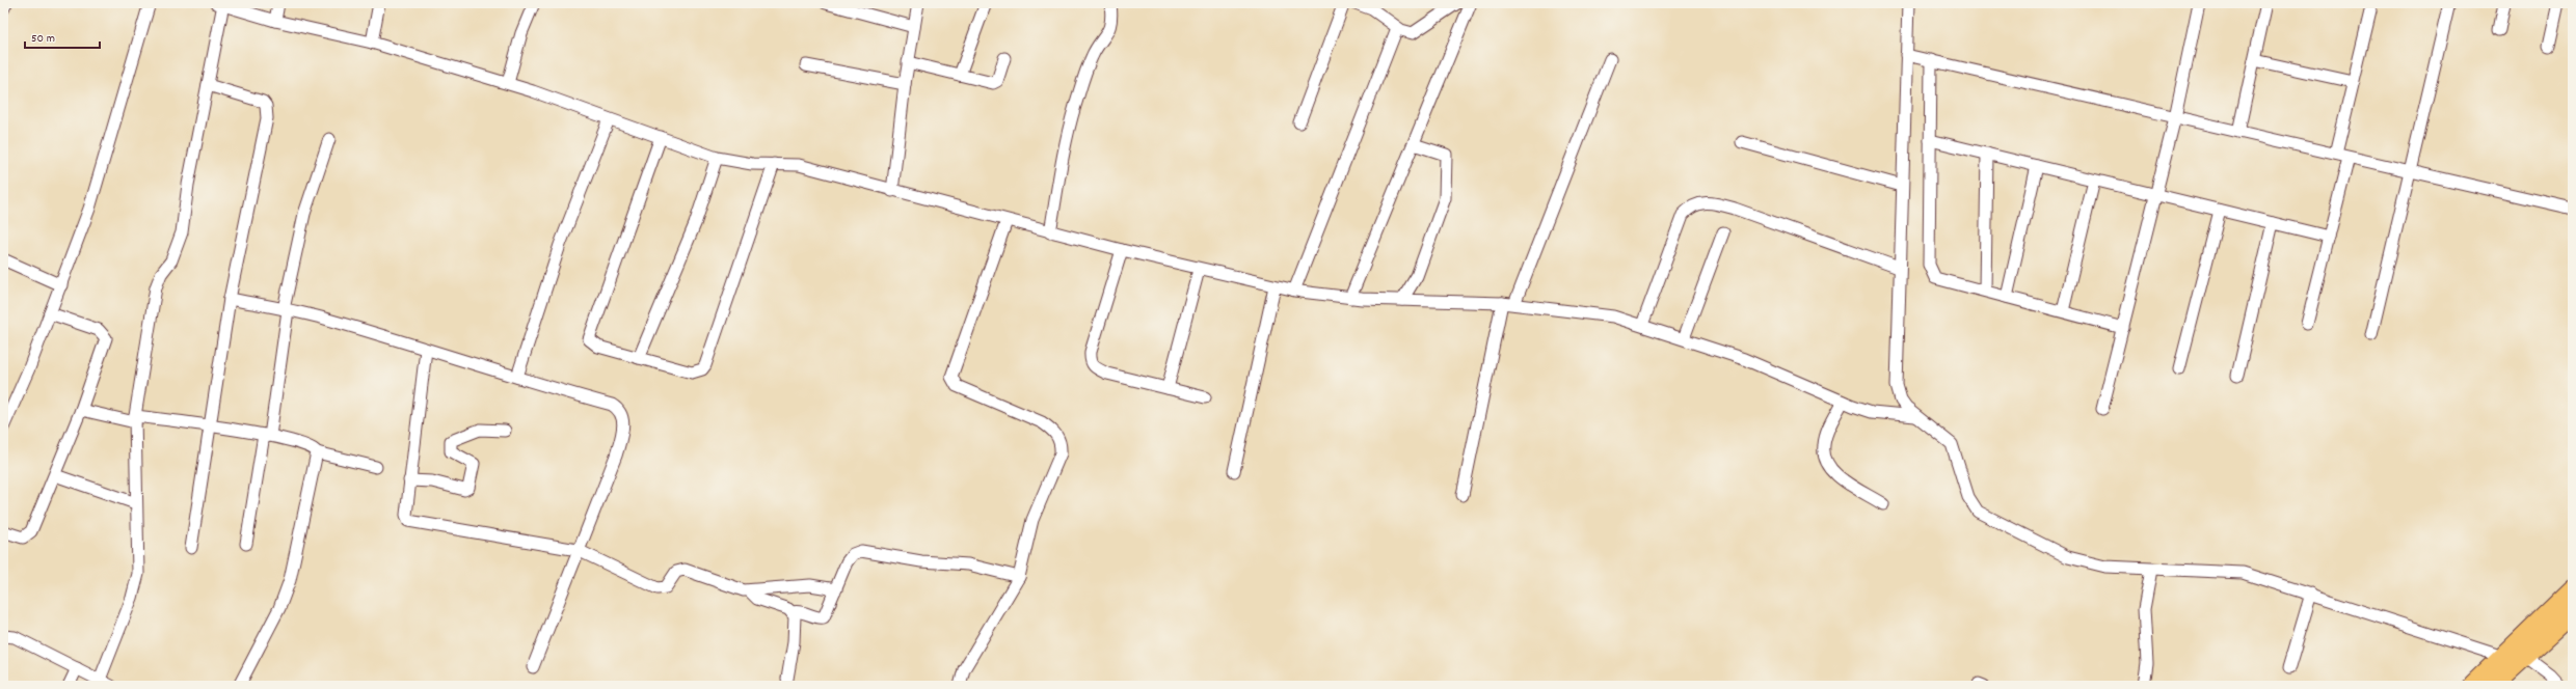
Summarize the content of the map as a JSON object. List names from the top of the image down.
{
  "scale_bar": "50 m"
}
